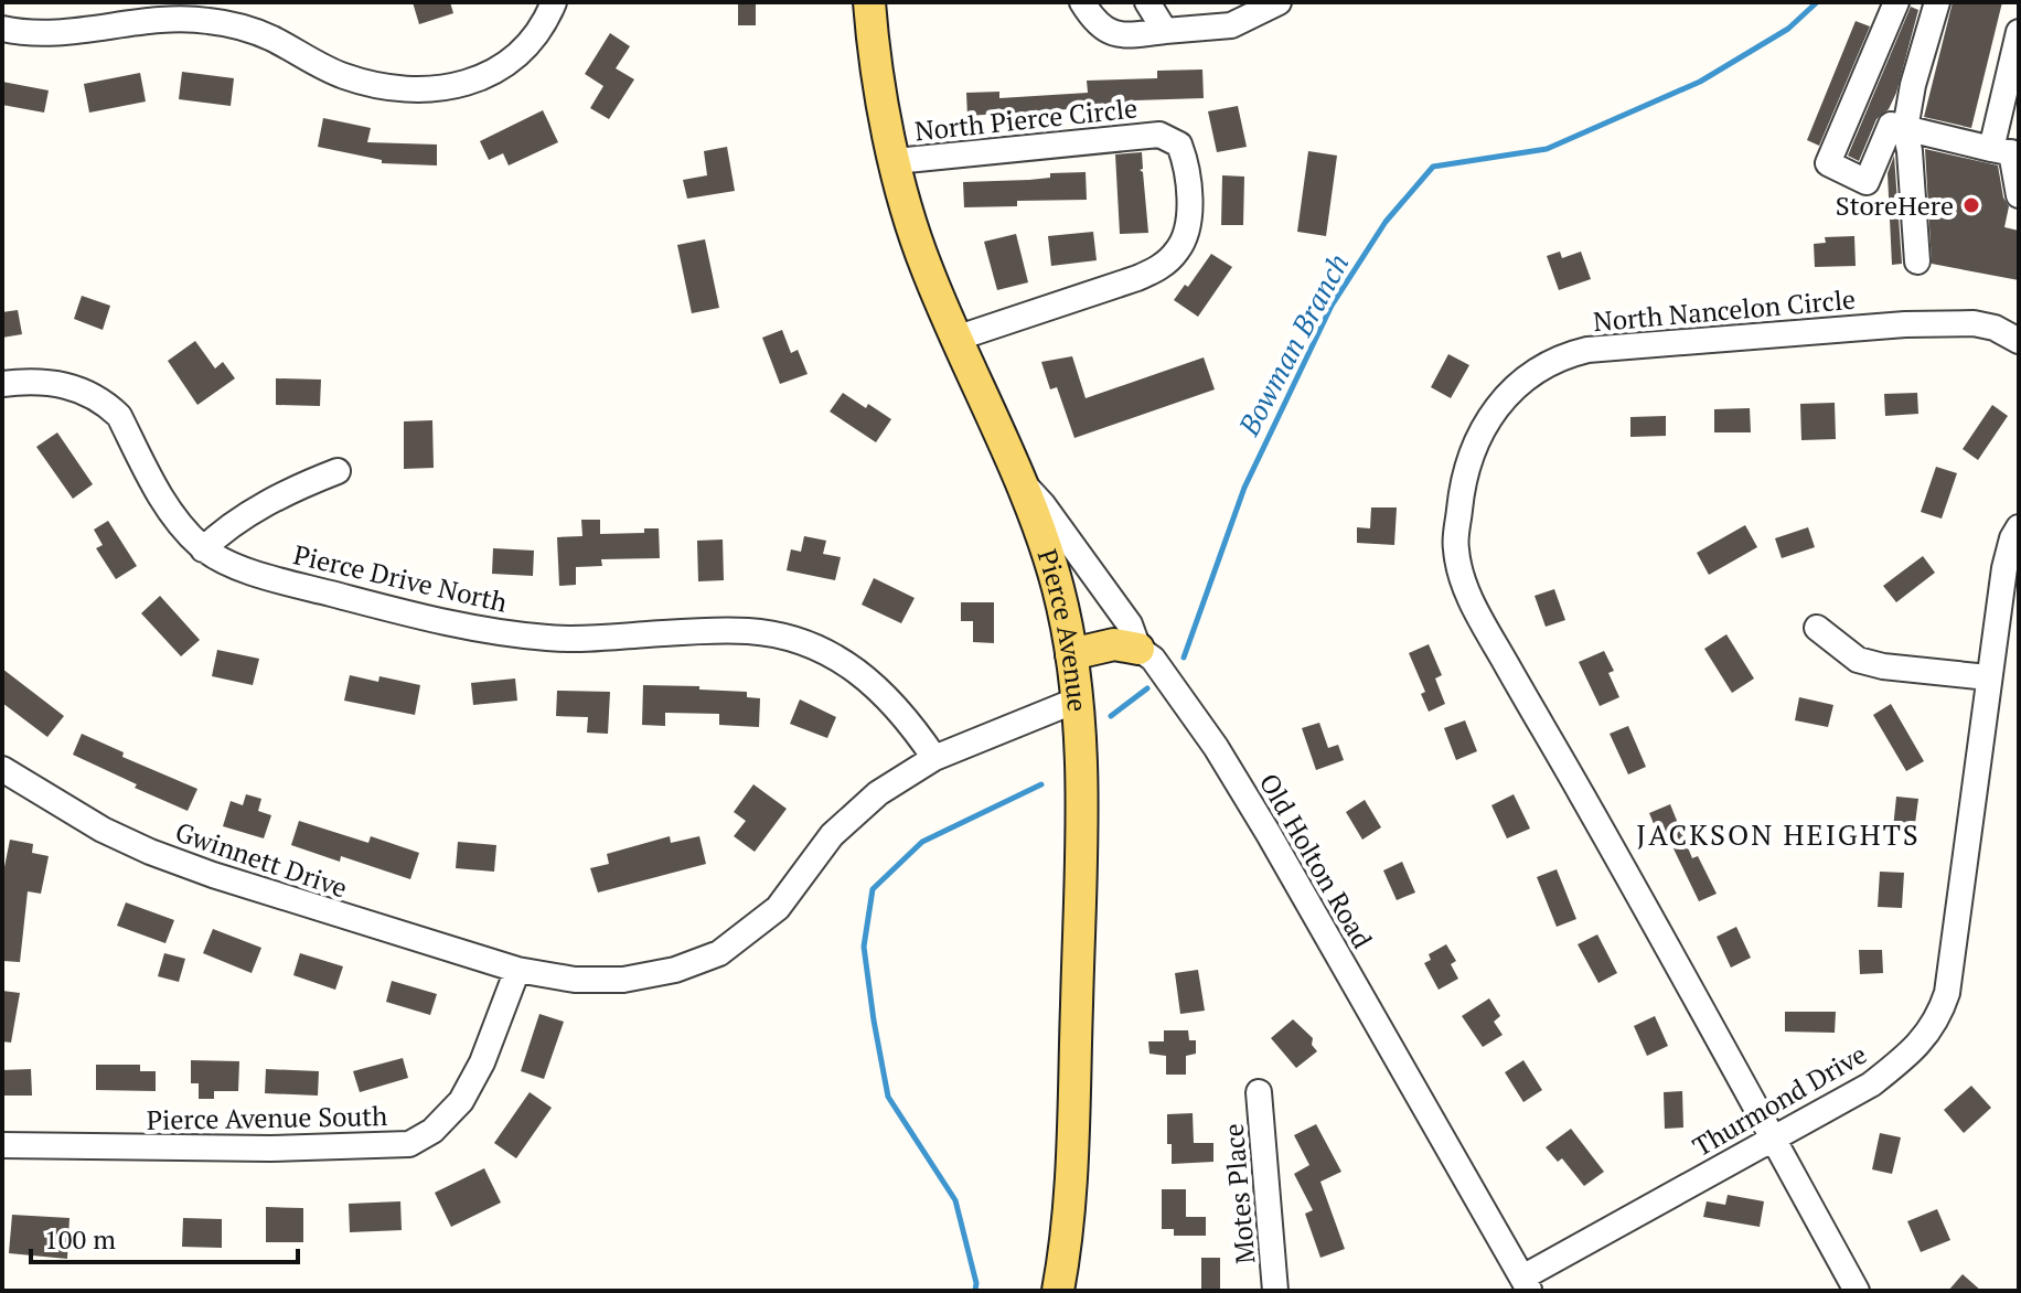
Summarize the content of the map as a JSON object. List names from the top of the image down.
{
  "streets": {
    "main road": ["Pierce Avenue"],
    "street": [
      "North Pierce Circle",
      "North Nancelon Circle",
      "Pierce Drive North",
      "Gwinnett Drive",
      "Old Holton Road",
      "Thurmond Drive",
      "Pierce Avenue South",
      "Motes Place"
    ]
  },
  "crossings": [
    ["North Pierce Circle", "Pierce Avenue"],
    ["North Nancelon Circle", "Thurmond Drive"],
    ["Pierce Avenue", "Old Holton Road"],
    ["Gwinnett Drive", "Pierce Avenue South"],
    ["Old Holton Road", "Thurmond Drive"]
  ],
  "districts": ["JACKSON HEIGHTS"],
  "water": ["Bowman Branch"],
  "places": ["StoreHere"],
  "scale_bar": "100 m"
}
